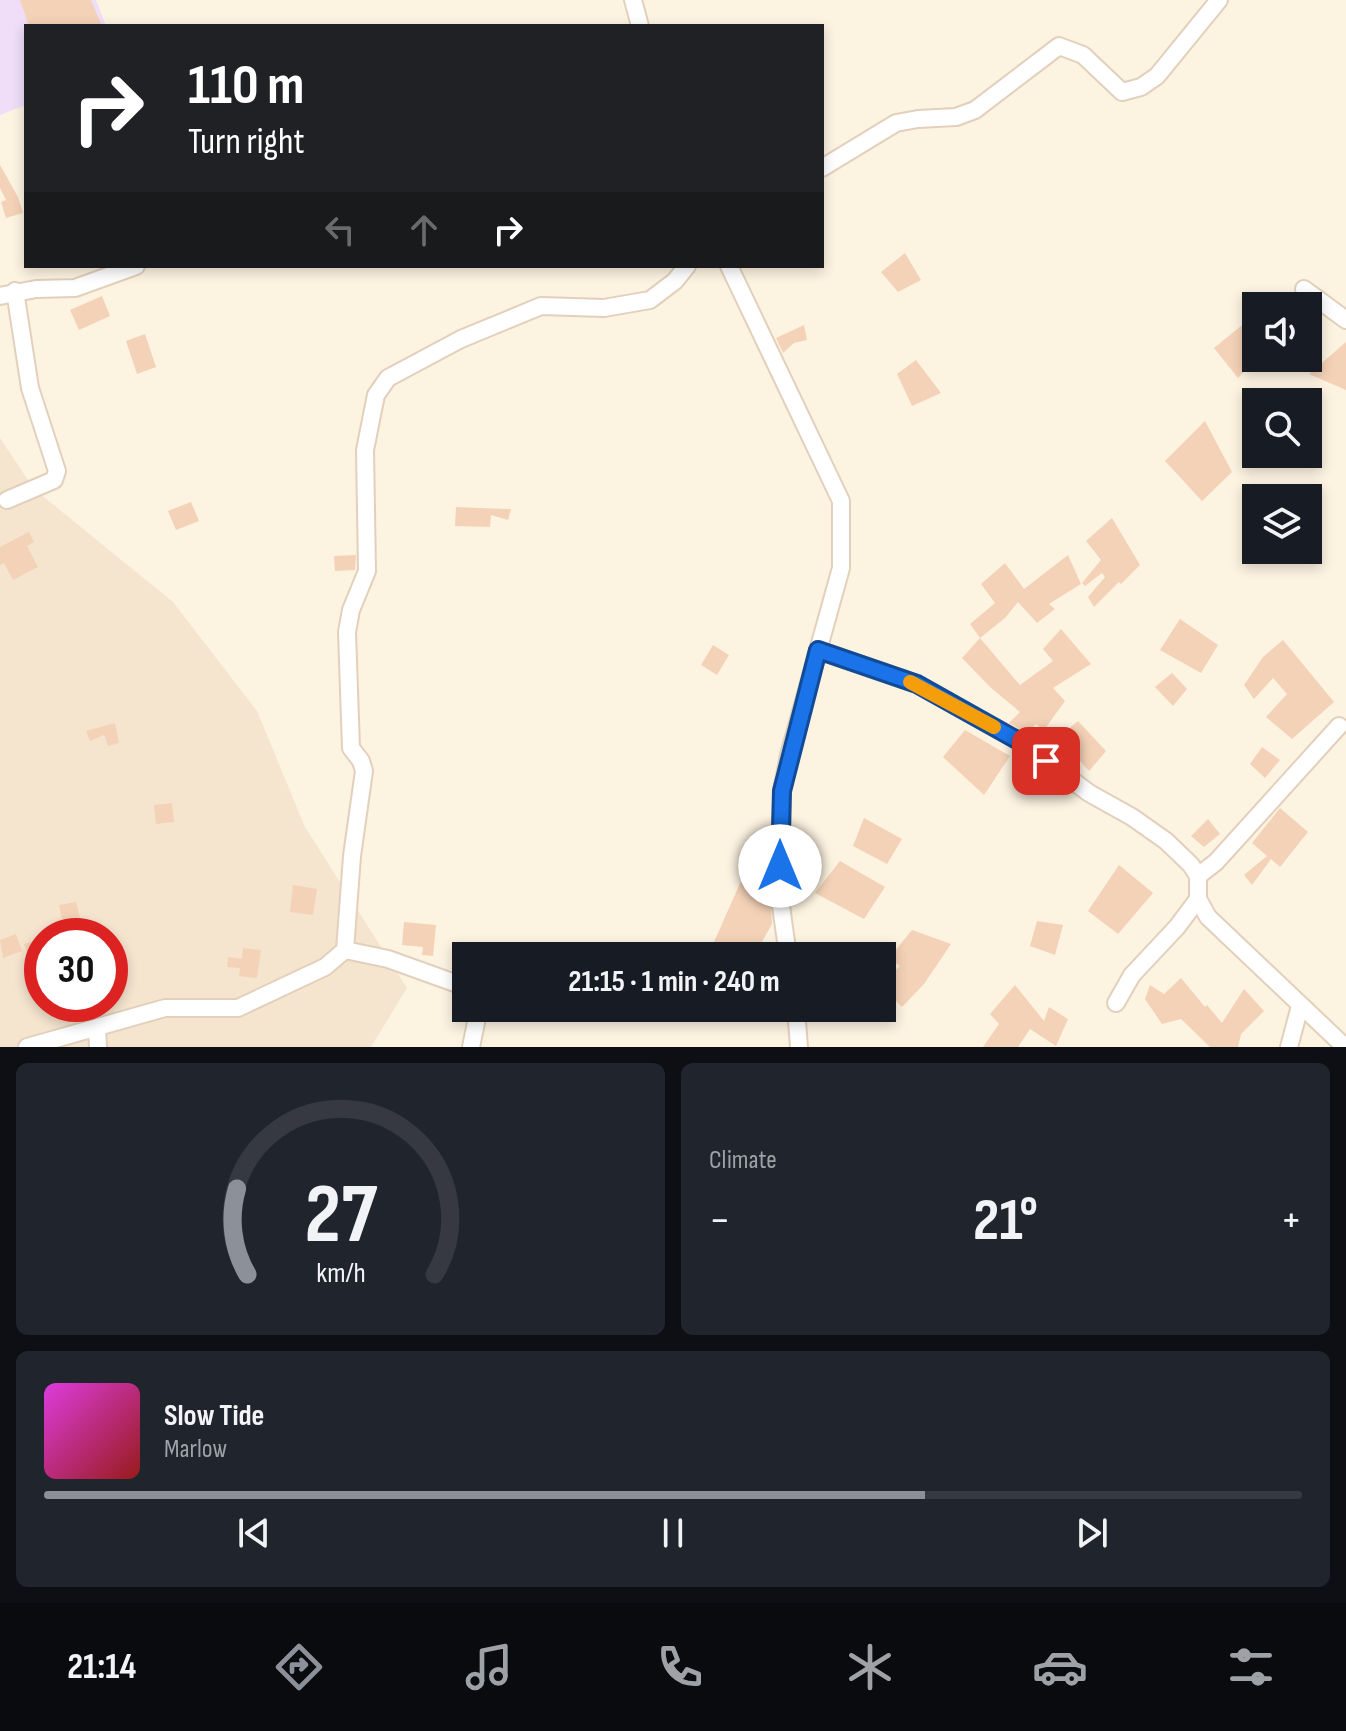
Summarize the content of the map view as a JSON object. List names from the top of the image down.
{
  "page": {
    "turn": ["110 m", "Turn right"],
    "limit": "30",
    "trip": "21:15 · 1 min · 240 m",
    "tile": "Climate",
    "heat": ["−", "21°", "+"],
    "song": ["Slow Tide", "Marlow"],
    "tabs": "21:14",
    "gauge": ["27", "km/h"]
  }
}
